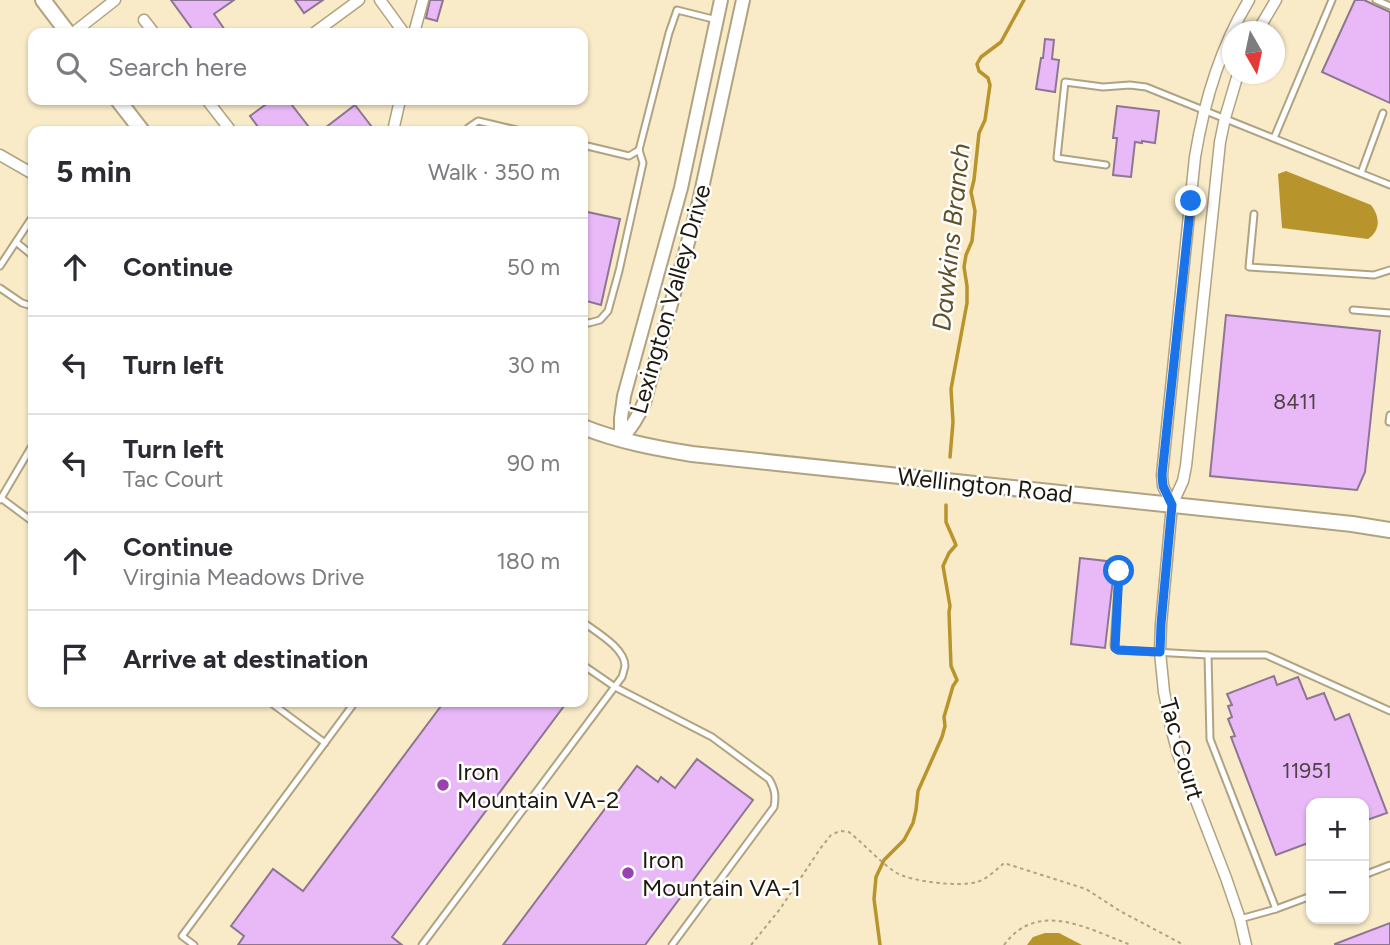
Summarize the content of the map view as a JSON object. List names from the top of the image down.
{
  "streets": {
    "main road": ["Wellington Road"],
    "street": ["Lexington Valley Drive", "Tac Court"]
  },
  "crossings": [
    ["Lexington Valley Drive", "Wellington Road"],
    ["Wellington Road", "Tac Court"]
  ],
  "water": ["Dawkins Branch"],
  "places": ["Iron Mountain VA-2", "Iron Mountain VA-1"],
  "house_numbers": ["8411", "11951"],
  "north": "bottom",
  "page": {
    "search": "Search here",
    "heading": ["5 min", "Walk · 350 m"],
    "list": [
      ["Continue", "50 m"],
      ["Turn left", "30 m"],
      ["Turn left", "Tac Court", "90 m"],
      ["Continue", "Virginia Meadows Drive", "180 m"],
      "Arrive at destination"
    ],
    "map_buttons": ["+", "−"]
  }
}
